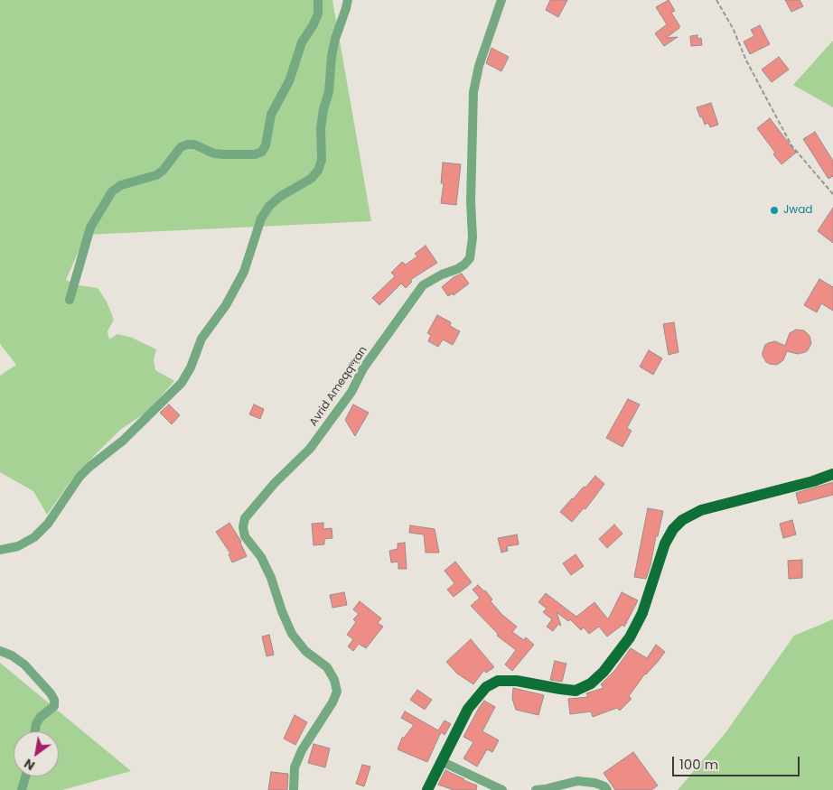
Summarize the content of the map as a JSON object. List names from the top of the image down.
{
  "streets": {
    "street": ["Avrid Ameqqʷṛan"]
  },
  "places": ["Jwad"],
  "scale_bar": "100 m",
  "north": "bottom left"
}
